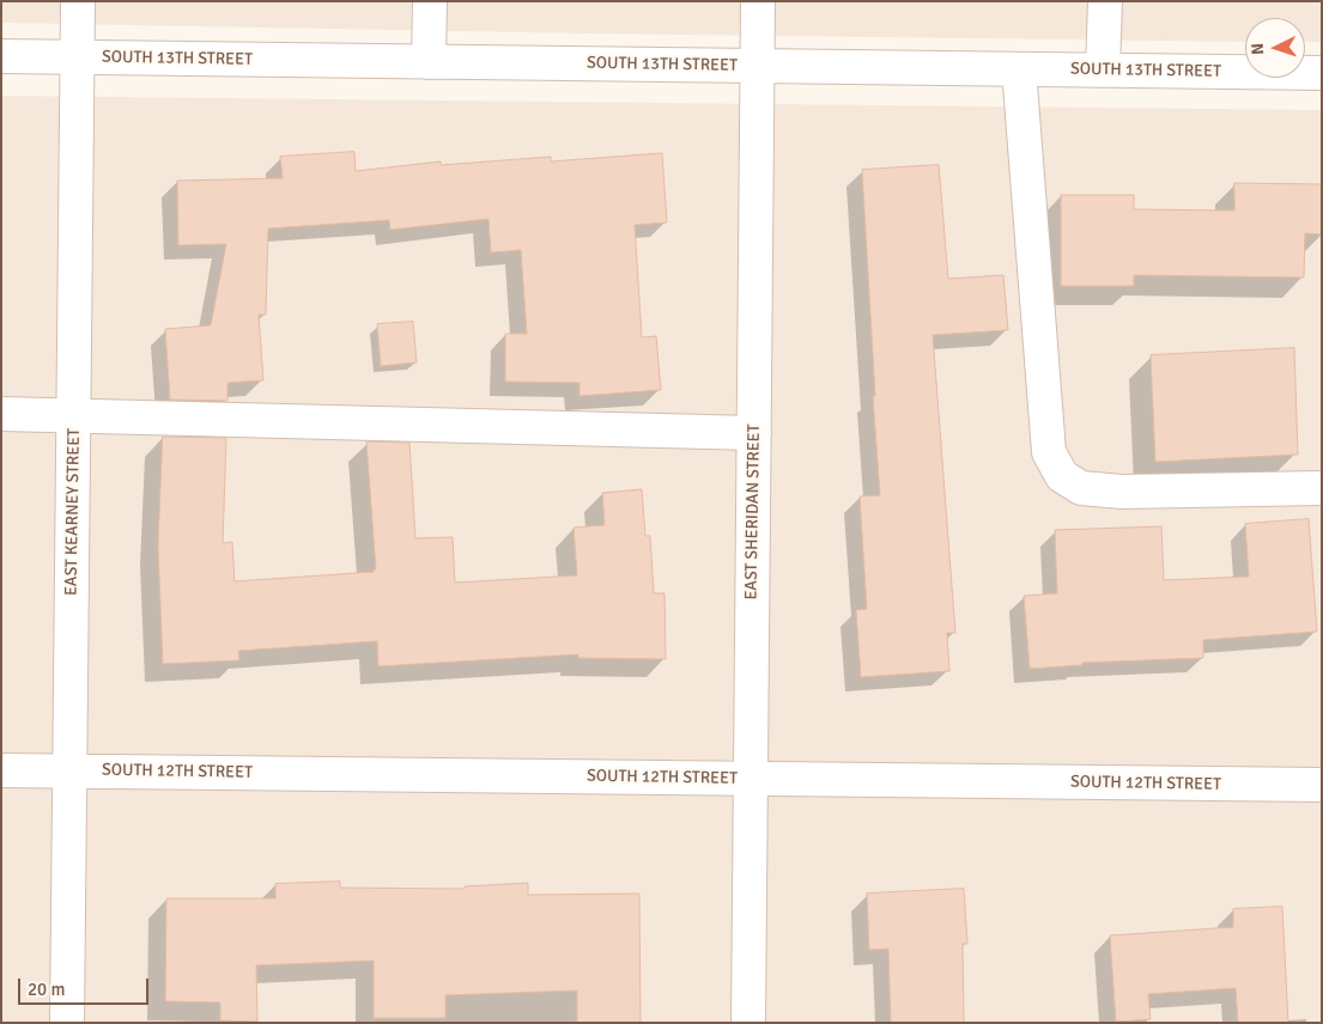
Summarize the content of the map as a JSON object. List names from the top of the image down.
{
  "streets": {
    "street": [
      "SOUTH 13TH STREET",
      "EAST KEARNEY STREET",
      "EAST SHERIDAN STREET",
      "SOUTH 12TH STREET"
    ]
  },
  "crossings": [
    ["SOUTH 13TH STREET", "EAST KEARNEY STREET"],
    ["SOUTH 13TH STREET", "EAST SHERIDAN STREET"],
    ["EAST KEARNEY STREET", "SOUTH 12TH STREET"],
    ["EAST SHERIDAN STREET", "SOUTH 12TH STREET"]
  ],
  "scale_bar": "20 m",
  "north": "left"
}
